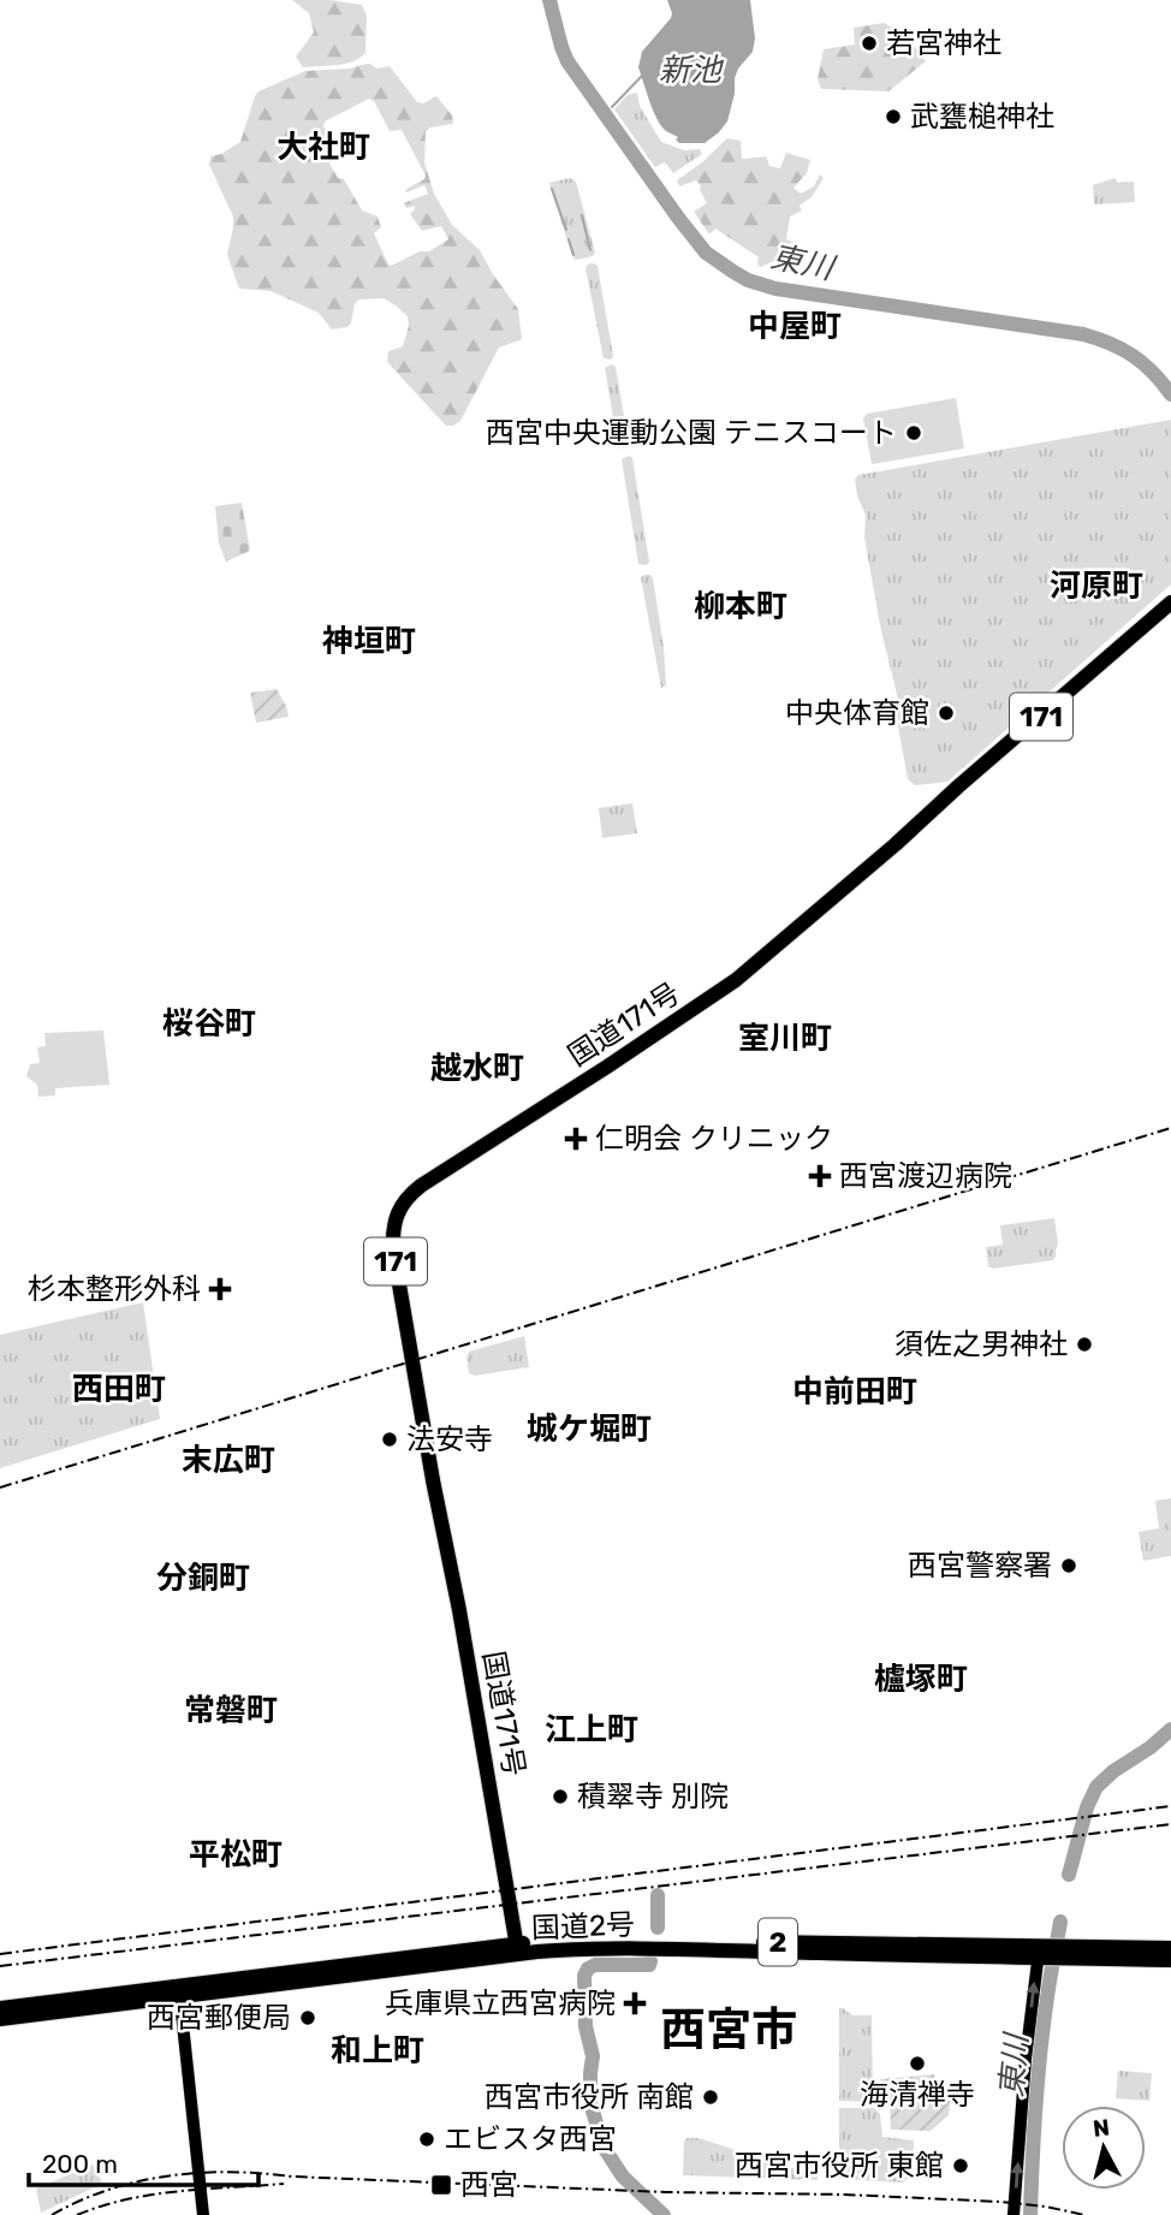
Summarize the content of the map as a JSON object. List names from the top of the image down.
{
  "streets": {
    "highway": [
      "171",
      "国道171号",
      "国道2号",
      "2"
    ]
  },
  "crossings": [
    ["国道171号", "国道2号"]
  ],
  "districts": [
    "大社町",
    "中屋町",
    "河原町",
    "柳本町",
    "神垣町",
    "桜谷町",
    "室川町",
    "越水町",
    "西田町",
    "中前田町",
    "城ケ堀町",
    "末広町",
    "分銅町",
    "櫨塚町",
    "常磐町",
    "江上町",
    "平松町",
    "西宮市",
    "和上町"
  ],
  "water": ["新池", "東川"],
  "places": {
    "other": [
      "若宮神社",
      "武甕槌神社",
      "西宮中央運動公園 テニスコート",
      "中央体育館",
      "須佐之男神社",
      "法安寺",
      "西宮警察署",
      "積翠寺 別院",
      "西宮郵便局",
      "海清禅寺",
      "西宮市役所 南館",
      "エビスタ西宮",
      "西宮市役所 東館"
    ],
    "health": [
      "仁明会 クリニック",
      "西宮渡辺病院",
      "杉本整形外科",
      "兵庫県立西宮病院"
    ],
    "transit": ["西宮"]
  },
  "scale_bar": "200 m",
  "north": "top"
}
